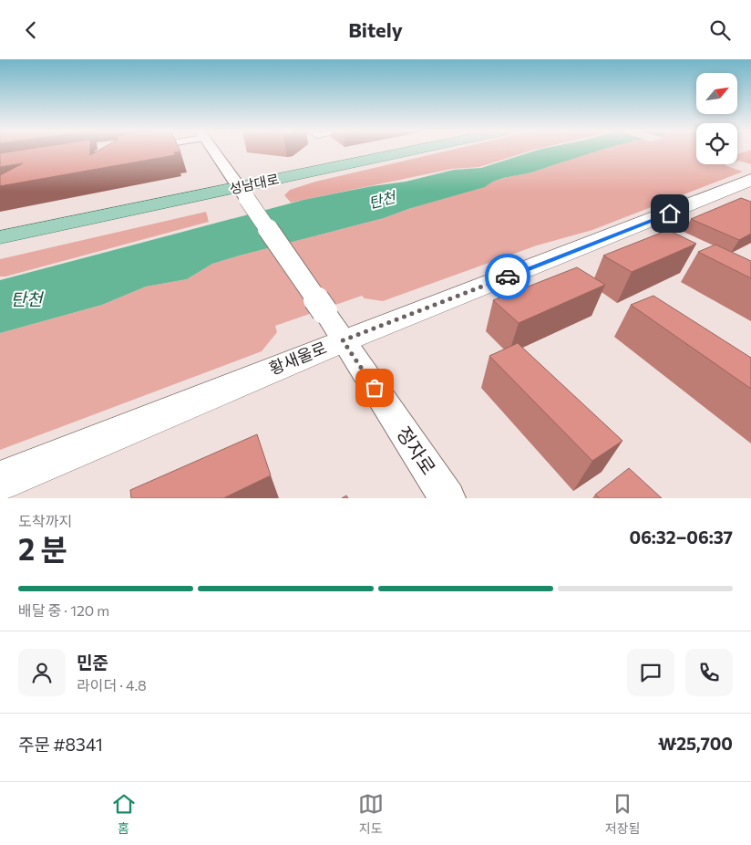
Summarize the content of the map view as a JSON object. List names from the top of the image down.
{
  "streets": {
    "main road": ["성남대로", "황새울로"],
    "street": ["정자로"]
  },
  "crossings": [
    ["성남대로", "정자로"],
    ["황새울로", "정자로"]
  ],
  "water": ["탄천"],
  "north": "top right",
  "page": {
    "header": "Bitely",
    "heading": ["2 분", "도착까지", "06:32–06:37"],
    "panel": [
      "민준",
      "라이더 · 4.8",
      "주문 #8341",
      "₩25,700"
    ],
    "bar": "배달 중 · 120 m",
    "tabs": ["홈", "지도", "저장됨"]
  }
}
